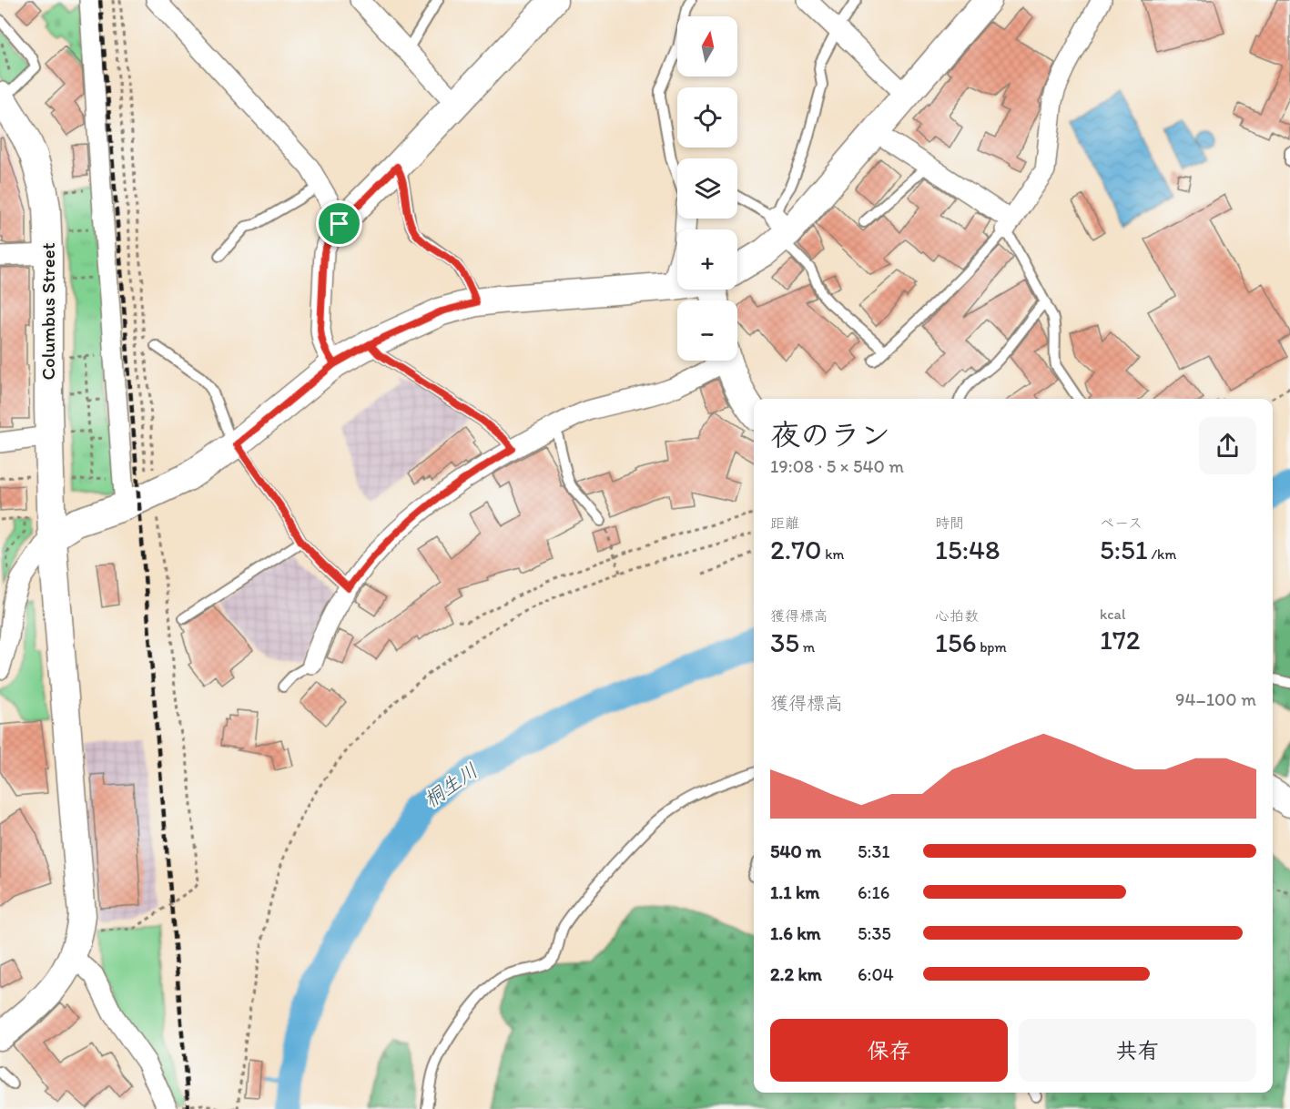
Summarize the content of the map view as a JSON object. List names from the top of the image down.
{
  "streets": {
    "street": ["Columbus Street"]
  },
  "water": ["桐生川"],
  "north": "top",
  "page": {
    "map_buttons": ["+", "−"],
    "heading": ["夜のラン", "19:08 · 5 × 540 m"],
    "stats": [
      ["距離", "2.70 km"],
      ["時間", "15:48"],
      ["ペース", "5:51 /km"],
      ["獲得標高", "35 m"],
      ["心拍数", "156 bpm"],
      ["kcal", "172"]
    ],
    "chart": ["獲得標高", "94–100 m"],
    "list": [
      {
        "name": "540 m",
        "note": "5:31"
      },
      {
        "name": "1.1 km",
        "note": "6:16"
      },
      {
        "name": "1.6 km",
        "note": "5:35"
      },
      {
        "name": "2.2 km",
        "note": "6:04"
      }
    ],
    "buttons": ["保存", "共有"]
  }
}
